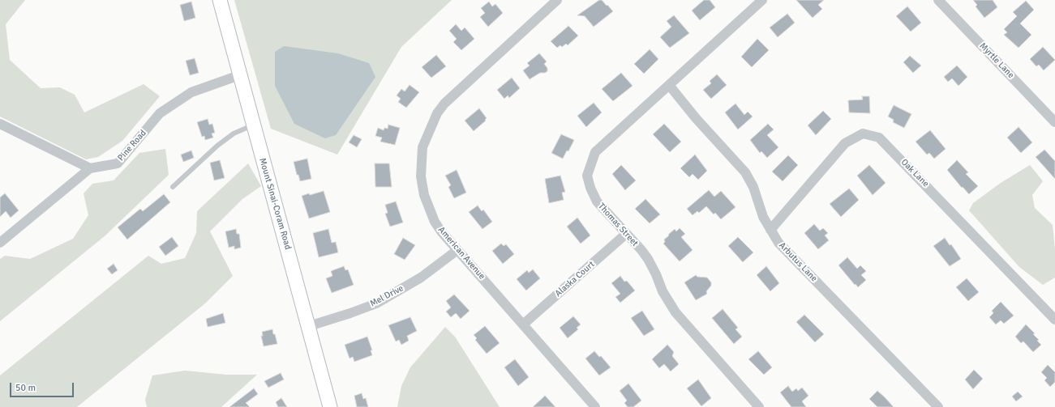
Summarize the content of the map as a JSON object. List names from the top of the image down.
{
  "streets": {
    "main road": ["Mount Sinai-Coram Road"],
    "street": [
      "Myrtle Lane",
      "Pine Road",
      "Oak Lane",
      "Thomas Street",
      "American Avenue",
      "Arbutus Lane",
      "Alaska Court",
      "Mel Drive"
    ]
  },
  "crossings": [
    ["Pine Road", "Mount Sinai-Coram Road"],
    ["Oak Lane", "Arbutus Lane"],
    ["Mount Sinai-Coram Road", "Mel Drive"],
    ["Thomas Street", "Arbutus Lane"],
    ["Thomas Street", "Alaska Court"],
    ["American Avenue", "Alaska Court"],
    ["American Avenue", "Mel Drive"]
  ],
  "scale_bar": "50 m"
}
